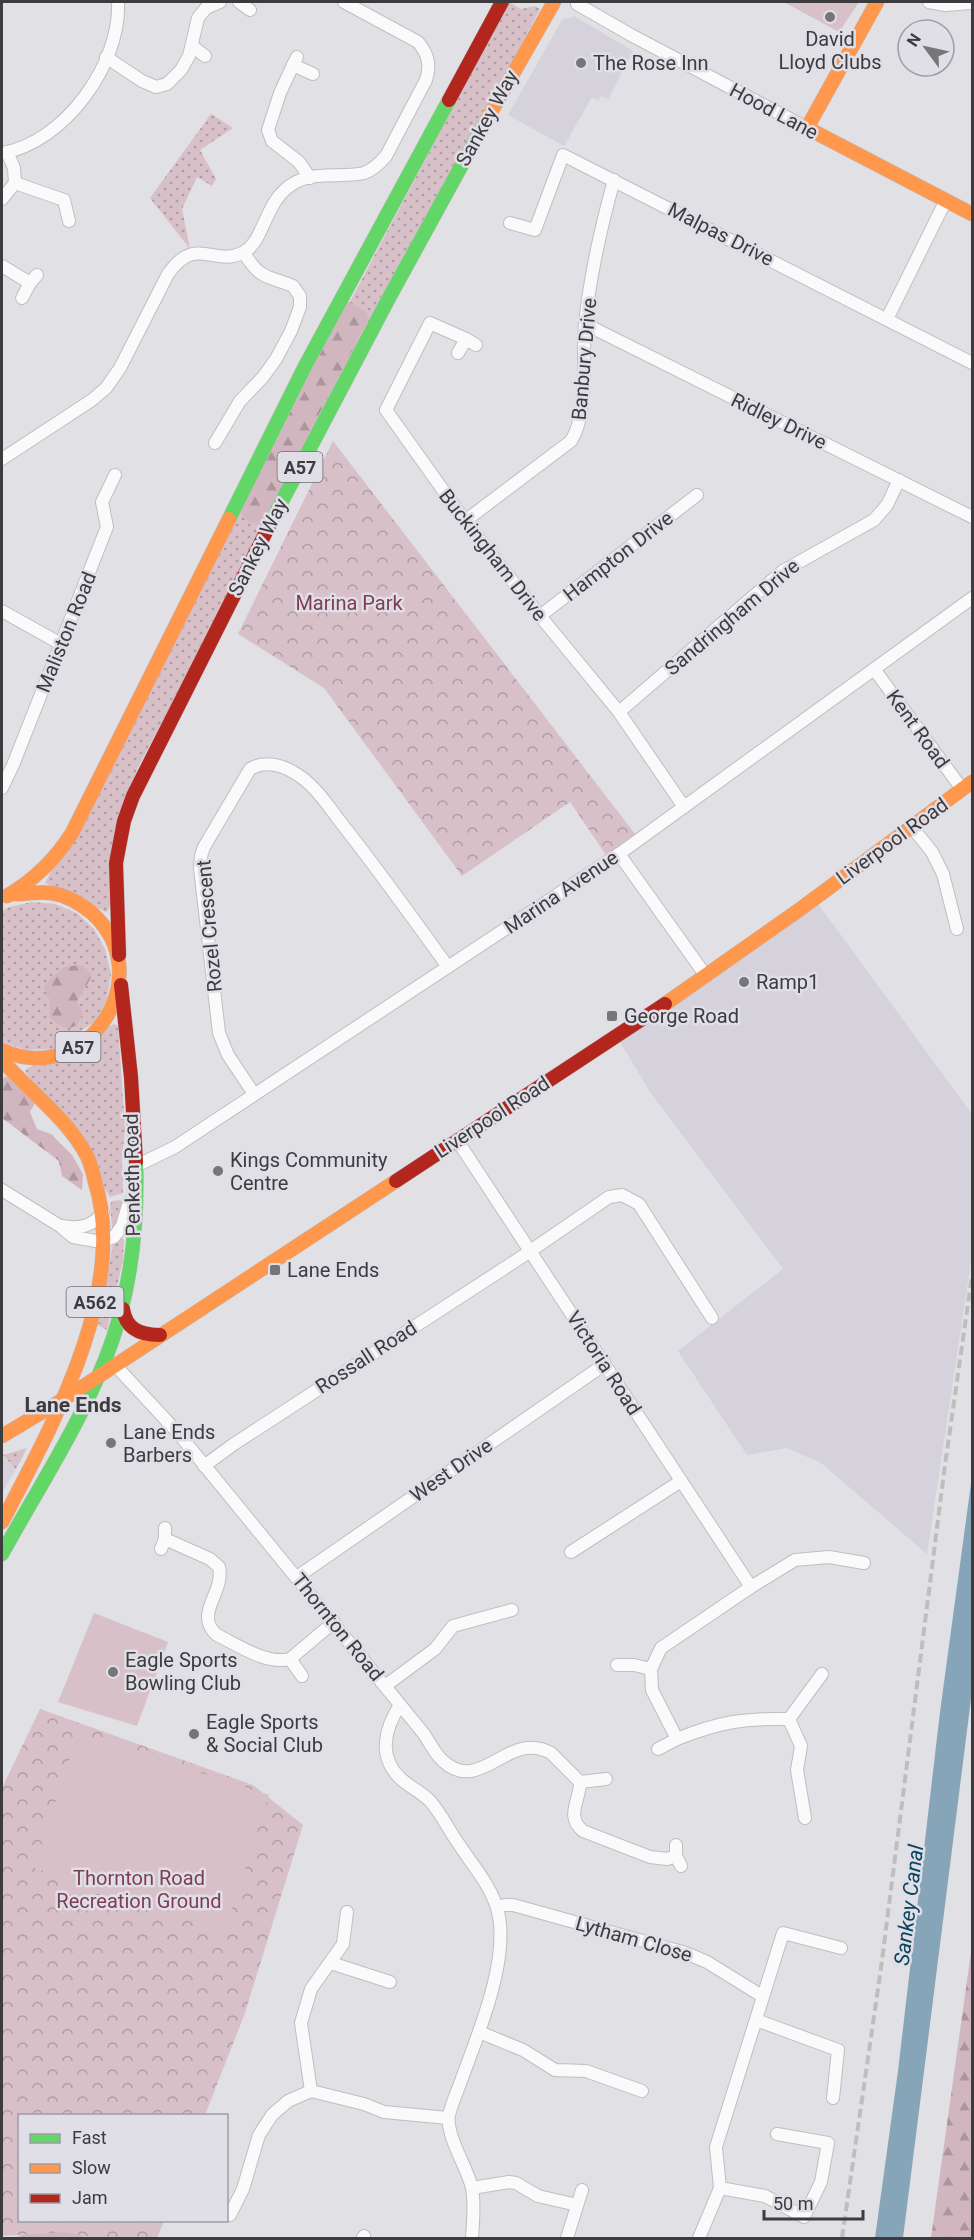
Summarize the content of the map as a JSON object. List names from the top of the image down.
{
  "streets": {
    "main road": [
      "Hood Lane",
      "Sankey Way",
      "A57",
      "Liverpool Road",
      "Penketh Road",
      "A562"
    ],
    "street": [
      "Malpas Drive",
      "Banbury Drive",
      "Ridley Drive",
      "Buckingham Drive",
      "Hampton Drive",
      "Sandringham Drive",
      "Maliston Road",
      "Kent Road",
      "Marina Avenue",
      "Rozel Crescent",
      "Rossall Road",
      "Victoria Road",
      "West Drive",
      "Thornton Road",
      "Lytham Close"
    ]
  },
  "crossings": [
    ["Sankey Way", "A57"],
    ["Malpas Drive", "Banbury Drive"],
    ["Banbury Drive", "Ridley Drive"],
    ["Banbury Drive", "Buckingham Drive"],
    ["Ridley Drive", "Sandringham Drive"],
    ["A57", "Penketh Road"],
    ["Buckingham Drive", "Hampton Drive"],
    ["Buckingham Drive", "Sandringham Drive"],
    ["Buckingham Drive", "Marina Avenue"],
    ["Kent Road", "Liverpool Road"],
    ["Kent Road", "Marina Avenue"],
    ["Liverpool Road", "Penketh Road"],
    ["Liverpool Road", "Victoria Road"],
    ["Liverpool Road", "Thornton Road"],
    ["Marina Avenue", "Rozel Crescent"],
    ["Marina Avenue", "Penketh Road"],
    ["Rossall Road", "Victoria Road"],
    ["Rossall Road", "Thornton Road"],
    ["Victoria Road", "West Drive"],
    ["West Drive", "Thornton Road"]
  ],
  "districts": ["Lane Ends"],
  "water": ["Sankey Canal"],
  "parks": ["Marina Park", "Thornton Road Recreation Ground"],
  "places": {
    "other": [
      "David Lloyd Clubs",
      "The Rose Inn",
      "Ramp1",
      "Kings Community Centre",
      "Lane Ends Barbers",
      "Eagle Sports Bowling Club",
      "Eagle Sports & Social Club"
    ],
    "transit": ["George Road", "Lane Ends"]
  },
  "legend": ["Fast", "Slow", "Jam"],
  "scale_bar": "50 m",
  "north": "top left"
}
